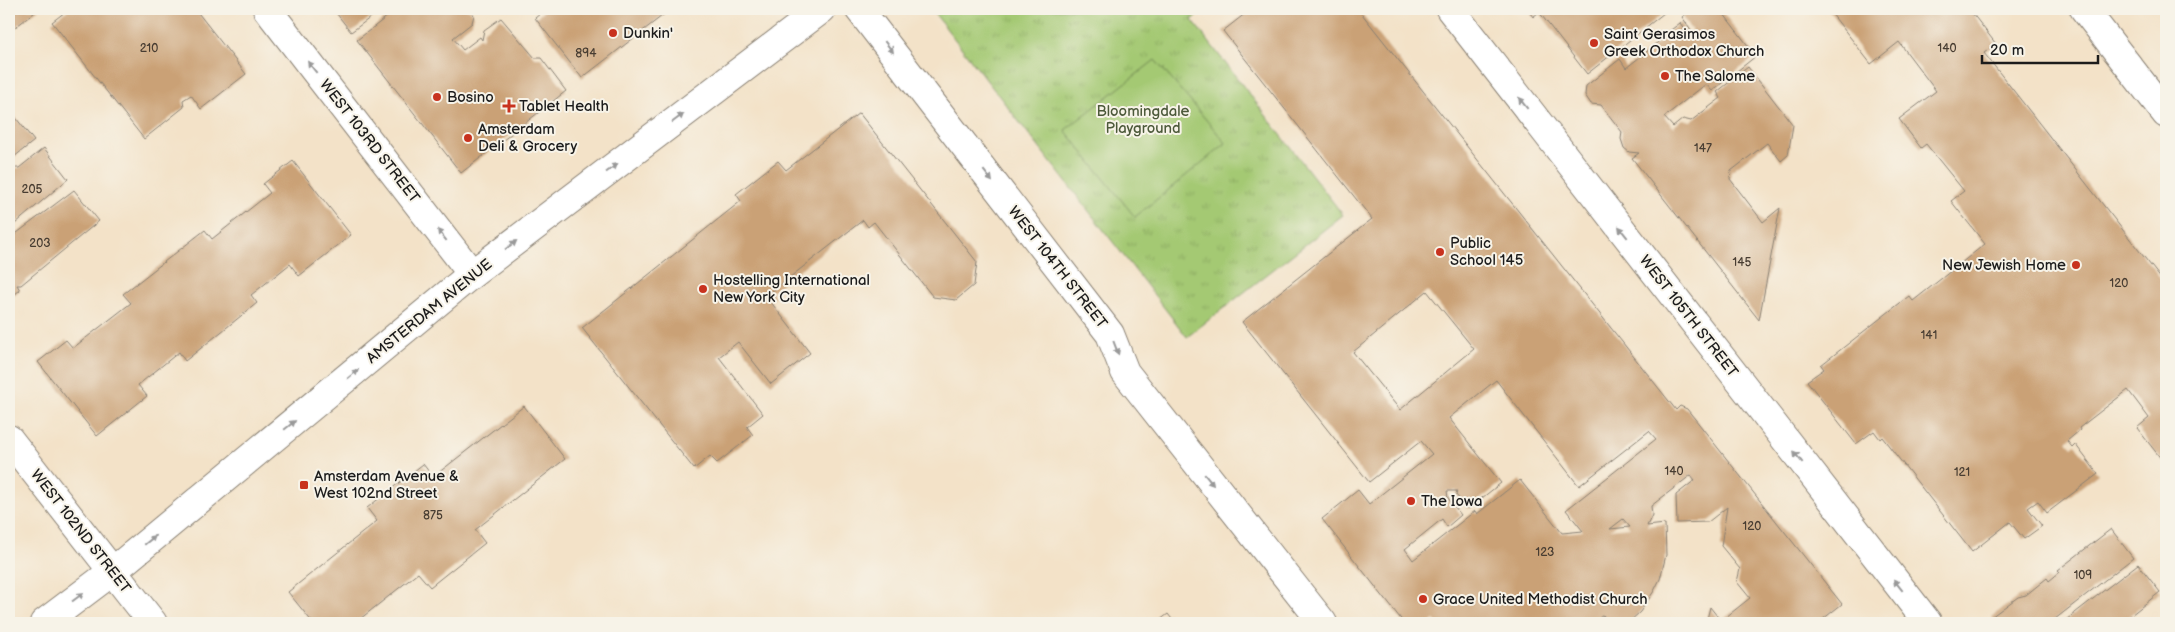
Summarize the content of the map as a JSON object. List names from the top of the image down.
{
  "streets": {
    "street": [
      "WEST 103RD STREET",
      "WEST 104TH STREET",
      "AMSTERDAM AVENUE",
      "WEST 105TH STREET",
      "WEST 102ND STREET"
    ]
  },
  "crossings": [
    ["WEST 103RD STREET", "AMSTERDAM AVENUE"],
    ["AMSTERDAM AVENUE", "WEST 102ND STREET"]
  ],
  "one_way": [
    "WEST 103RD STREET",
    "WEST 104TH STREET",
    "AMSTERDAM AVENUE",
    "WEST 105TH STREET"
  ],
  "parks": ["Bloomingdale Playground"],
  "places": {
    "other": [
      "Dunkin'",
      "Saint Gerasimos Greek Orthodox Church",
      "The Salome",
      "Bosino",
      "Amsterdam Deli & Grocery",
      "Public School 145",
      "New Jewish Home",
      "Hostelling International New York City",
      "The Iowa",
      "Grace United Methodist Church"
    ],
    "health": ["Tablet Health"],
    "transit": ["Amsterdam Avenue & West 102nd Street"]
  },
  "house_numbers": [
    "210",
    "140",
    "894",
    "147",
    "205",
    "203",
    "145",
    "120",
    "141",
    "140",
    "121",
    "875",
    "120",
    "123",
    "109"
  ],
  "scale_bar": "20 m"
}
